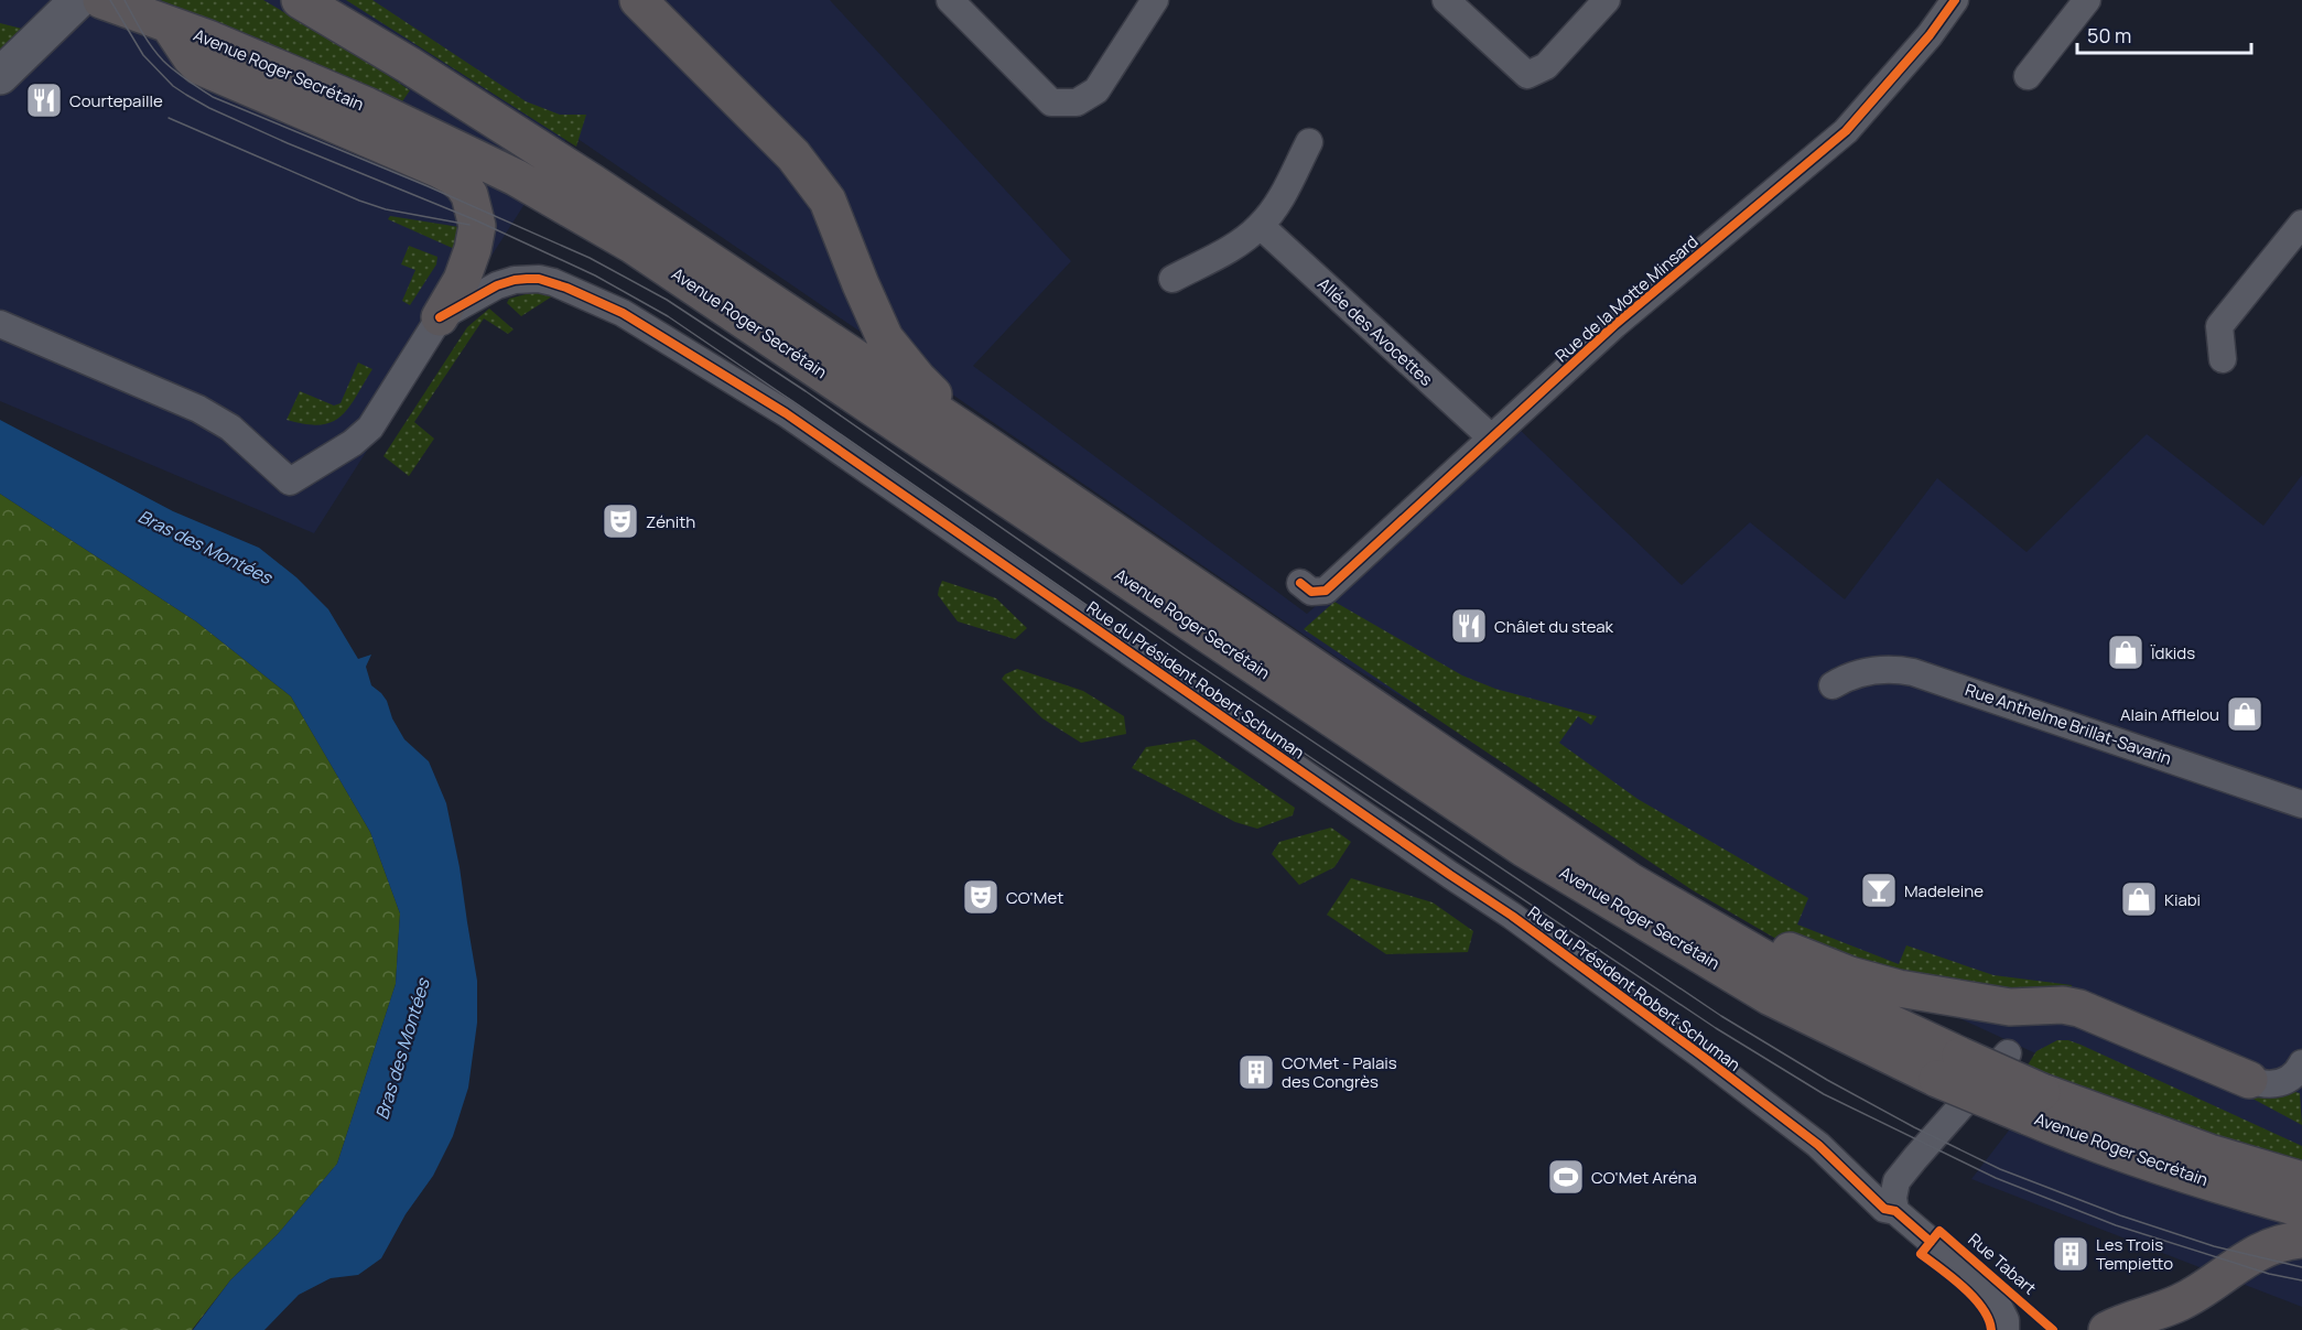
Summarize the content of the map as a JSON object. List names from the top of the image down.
{
  "streets": {
    "main road": ["Avenue Roger Secrétain"],
    "street": [
      "Rue de la Motte Minsard",
      "Allée des Avocettes",
      "Rue du Président Robert Schuman",
      "Rue Anthelme Brillat-Savarin",
      "Rue Tabart"
    ]
  },
  "crossings": [
    ["Rue de la Motte Minsard", "Allée des Avocettes"],
    ["Rue du Président Robert Schuman", "Rue Tabart"]
  ],
  "water": ["Bras des Montées"],
  "places": {
    "restaurant": ["Courtepaille", "Châlet du steak"],
    "theatre": ["Zénith", "CO'Met"],
    "shop": ["Ïdkids", "Alain Afflelou", "Kiabi"],
    "bar": ["Madeleine"],
    "building": ["CO'Met - Palais des Congrès", "Les Trois Tempietto"],
    "sports": ["CO'Met Aréna"]
  },
  "scale_bar": "50 m"
}
